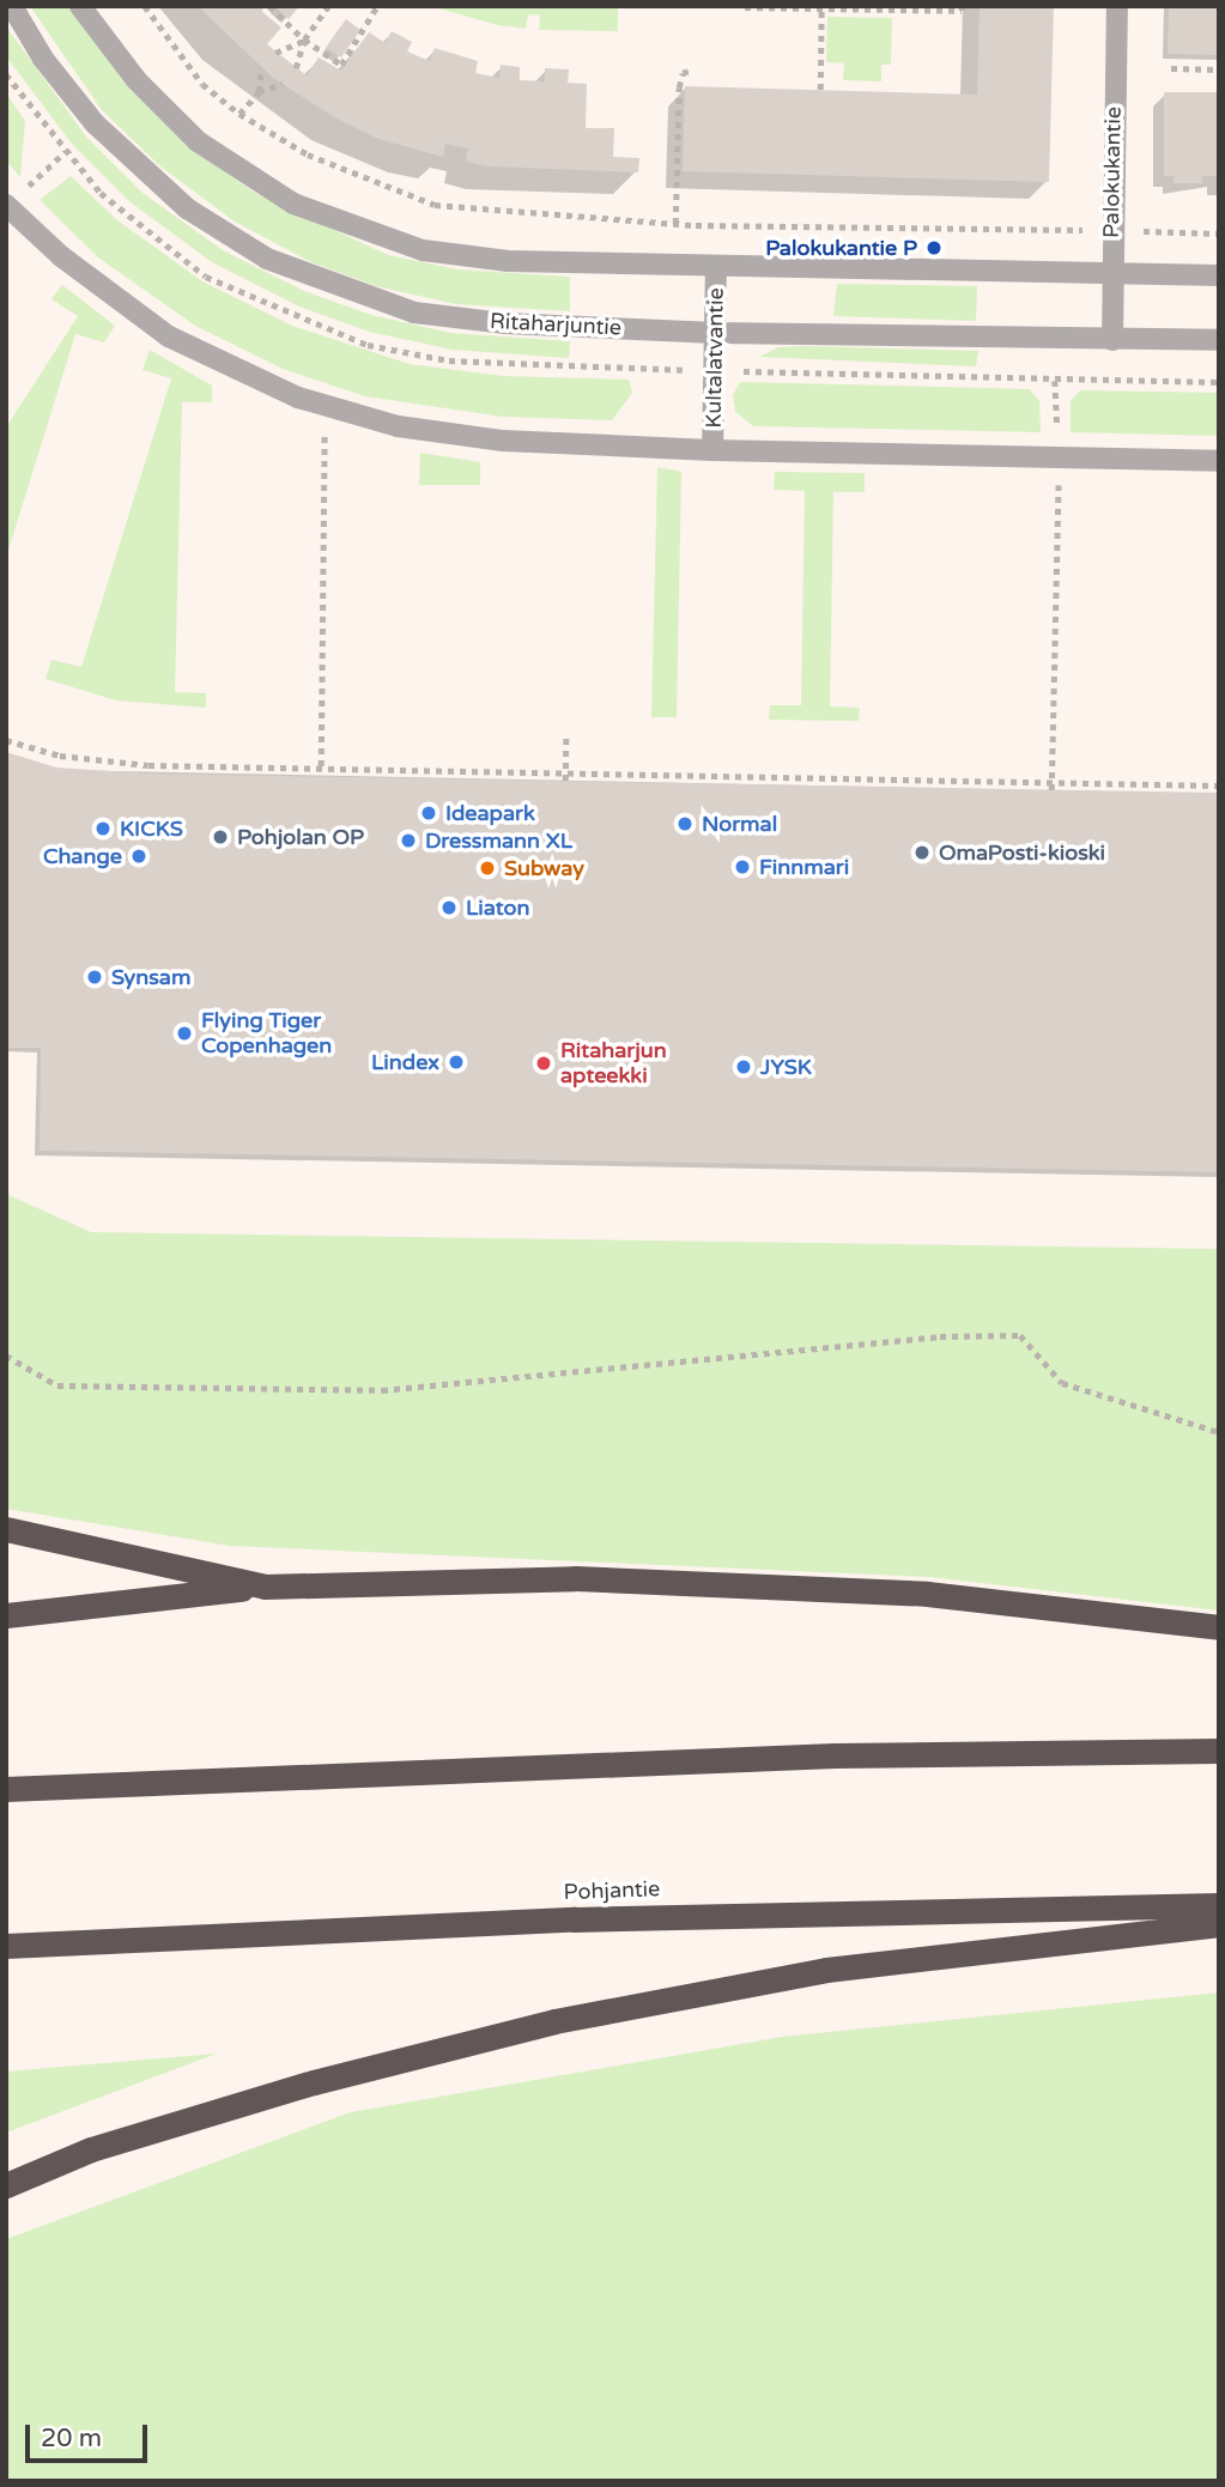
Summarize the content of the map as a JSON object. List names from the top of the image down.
{
  "streets": {
    "highway": ["Pohjantie"],
    "street": ["Palokukantie", "Ritaharjuntie", "Kultalatvantie"]
  },
  "crossings": [
    ["Palokukantie", "Ritaharjuntie"],
    ["Ritaharjuntie", "Kultalatvantie"]
  ],
  "places": [
    "Palokukantie P",
    "Ideapark",
    "Normal",
    "KICKS",
    "Pohjolan OP",
    "Dressmann XL",
    "OmaPosti-kioski",
    "Change",
    "Finnmari",
    "Subway",
    "Liaton",
    "Synsam",
    "Flying Tiger Copenhagen",
    "Lindex",
    "Ritaharjun apteekki",
    "JYSK"
  ],
  "scale_bar": "20 m"
}
